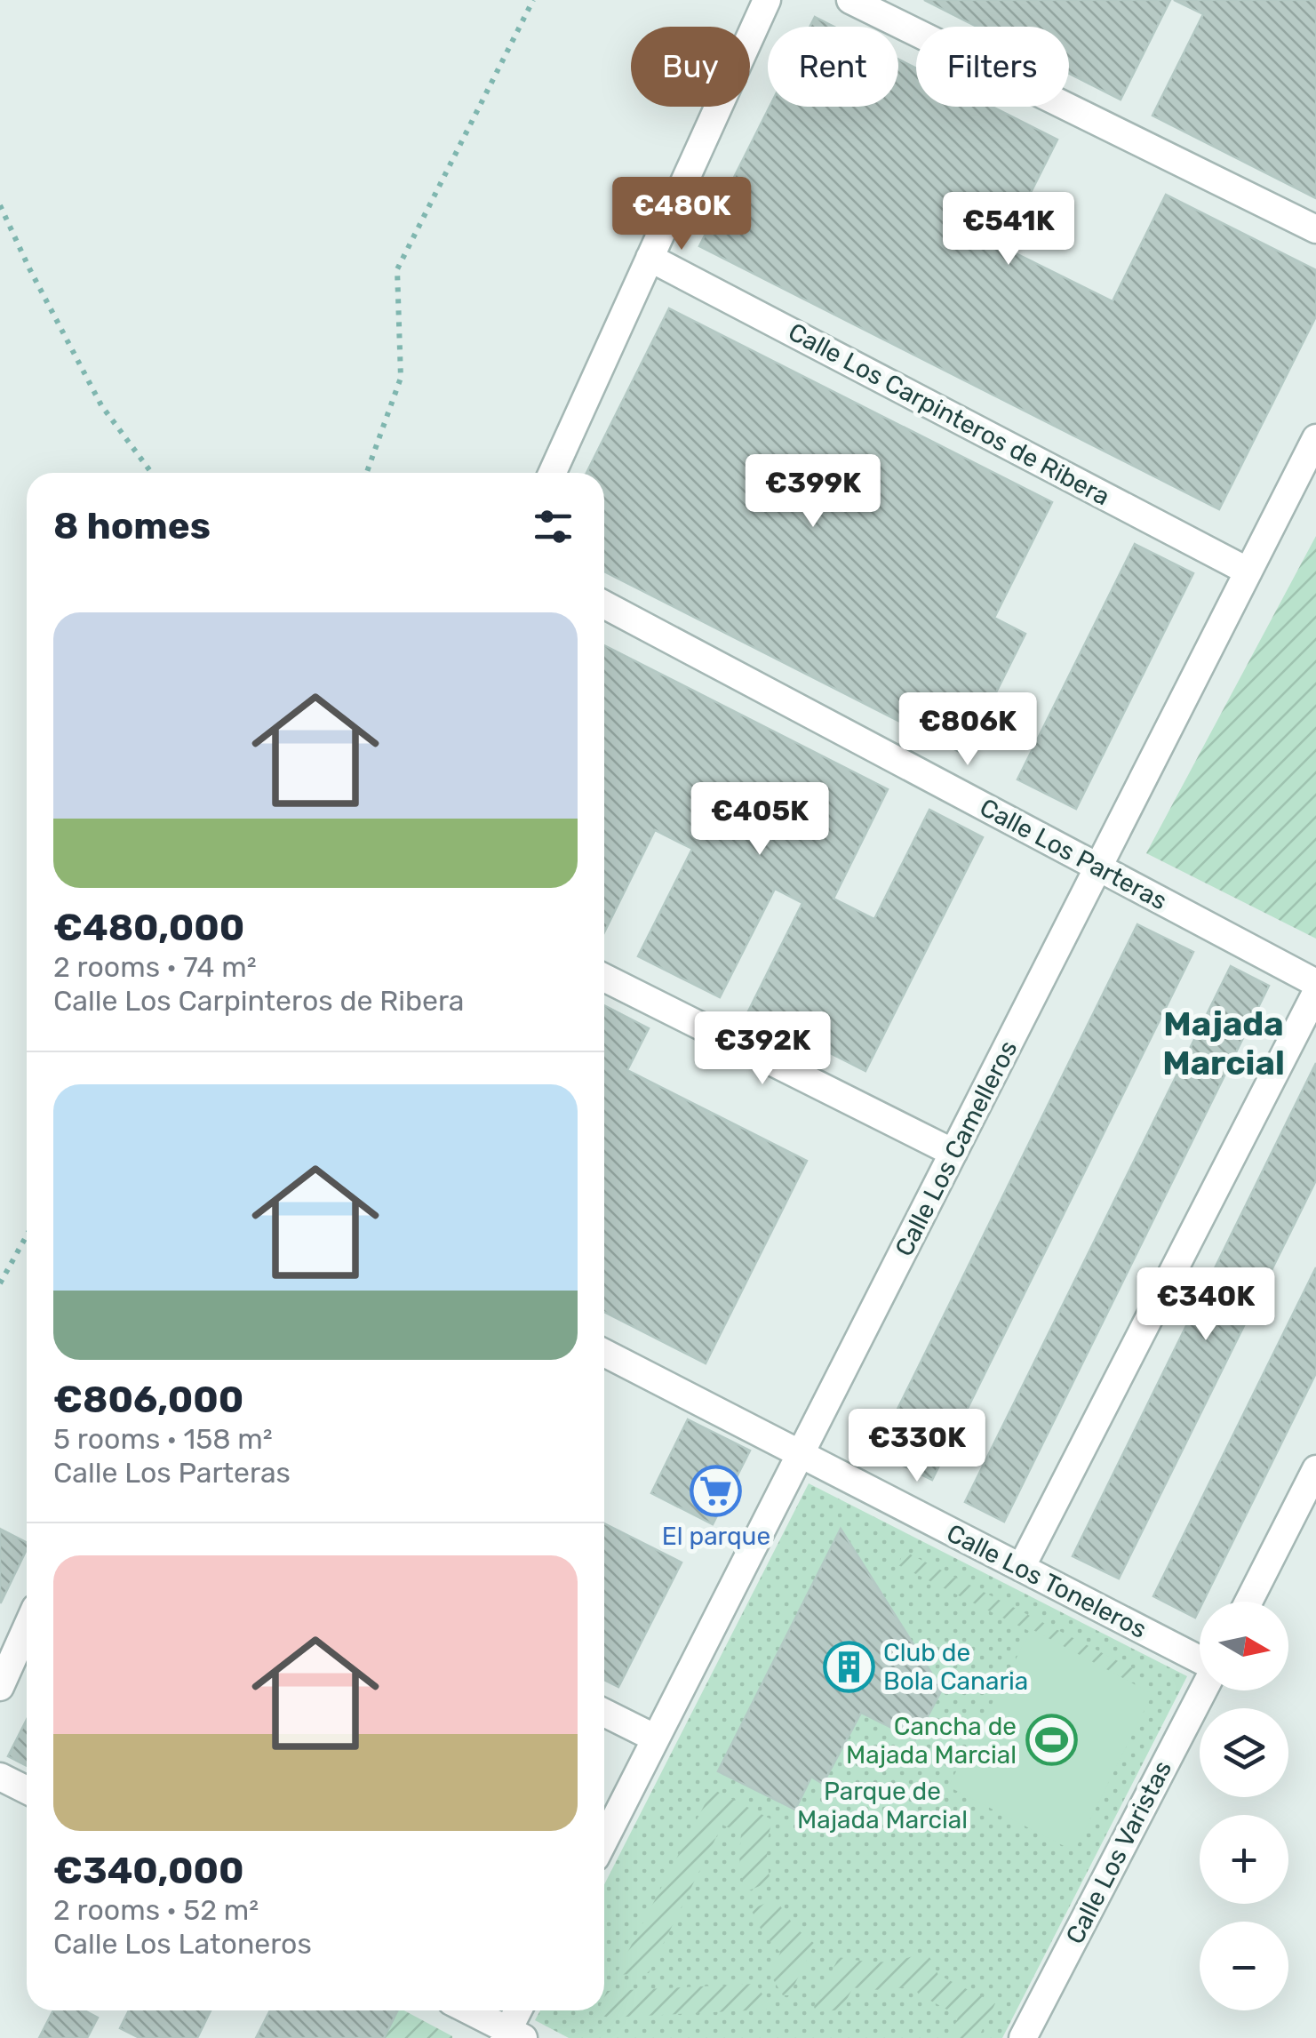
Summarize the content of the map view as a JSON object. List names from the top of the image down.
{
  "streets": {
    "street": [
      "Calle Los Carpinteros de Ribera",
      "Calle Los Parteras",
      "Calle Los Camelleros",
      "Calle Los Toneleros",
      "Calle Los Varistas"
    ]
  },
  "crossings": [
    ["Calle Los Carpinteros de Ribera", "Calle Los Camelleros"],
    ["Calle Los Parteras", "Calle Los Camelleros"],
    ["Calle Los Camelleros", "Calle Los Toneleros"]
  ],
  "districts": ["Majada Marcial"],
  "parks": ["Parque de Majada Marcial"],
  "places": {
    "supermarket": ["El parque"],
    "building": ["Club de Bola Canaria"],
    "sports": ["Cancha de Majada Marcial"]
  },
  "north": "right",
  "page": {
    "chip": ["Buy", "Rent", "Filters"],
    "price": [
      "€480K",
      "€541K",
      "€399K",
      "€806K",
      "€405K",
      "€392K",
      "€340K",
      "€330K"
    ],
    "heading": "8 homes",
    "list": [
      {
        "name": "€480,000",
        "note": "2 rooms · 74 m² · Calle Los Carpinteros de Ribera"
      },
      {
        "name": "€806,000",
        "note": "5 rooms · 158 m² · Calle Los Parteras"
      },
      {
        "name": "€340,000",
        "note": "2 rooms · 52 m² · Calle Los Latoneros"
      }
    ],
    "map_buttons": ["+", "−"]
  }
}
